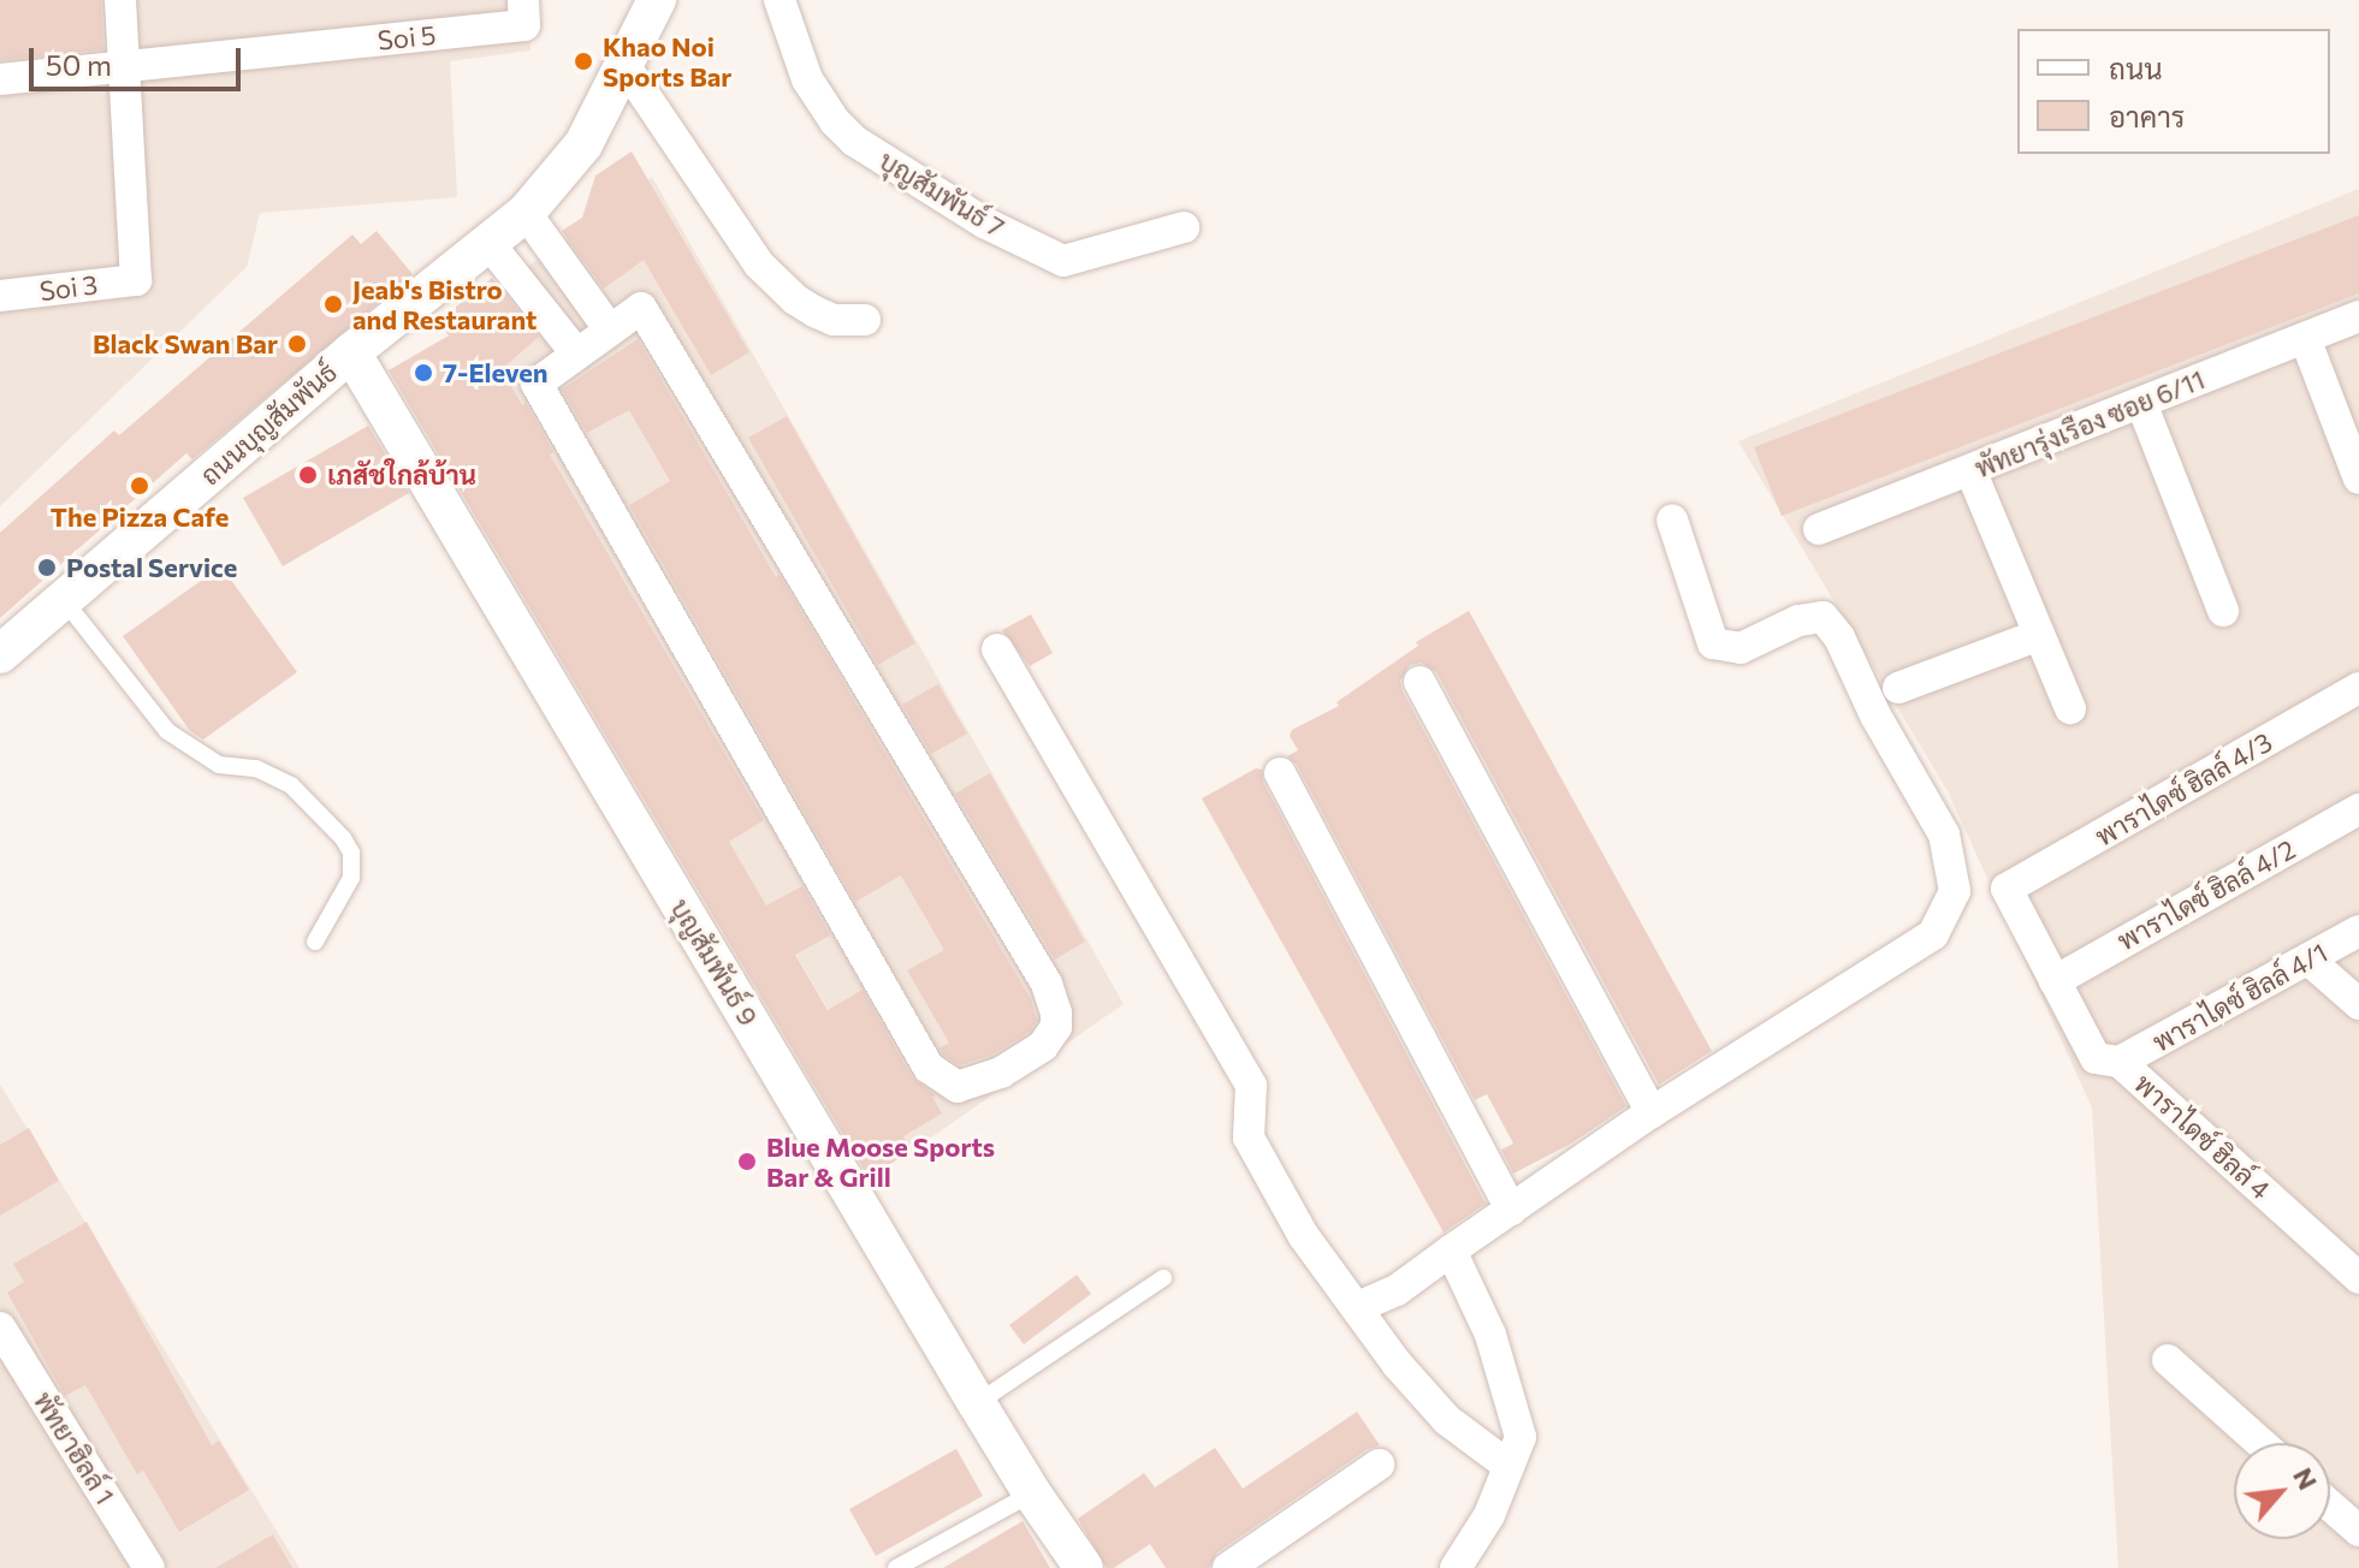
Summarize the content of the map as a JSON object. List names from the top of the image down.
{
  "streets": {
    "street": [
      "Soi 5",
      "บุญสัมพันธ์ 7",
      "Soi 3",
      "ถนนบุญสัมพันธ์",
      "พัทยารุ่งเรือง ซอย 6/11",
      "พาราไดซ์ ฮิลล์ 4/3",
      "พาราไดซ์ ฮิลล์ 4/2",
      "บุญสัมพันธ์ 9",
      "พาราไดซ์ ฮิลล์ 4/1",
      "พาราไดซ์ ฮิลล์ 4",
      "พัทยาฮิลล์ 1"
    ]
  },
  "crossings": [
    ["Soi 5", "Soi 3"],
    ["ถนนบุญสัมพันธ์", "บุญสัมพันธ์ 9"],
    ["พาราไดซ์ ฮิลล์ 4/3", "พาราไดซ์ ฮิลล์ 4"],
    ["พาราไดซ์ ฮิลล์ 4/2", "พาราไดซ์ ฮิลล์ 4"],
    ["พาราไดซ์ ฮิลล์ 4/1", "พาราไดซ์ ฮิลล์ 4"]
  ],
  "places": [
    "Khao Noi Sports Bar",
    "Jeab's Bistro and Restaurant",
    "Black Swan Bar",
    "7-Eleven",
    "เภสัชใกล้บ้าน",
    "The Pizza Cafe",
    "Postal Service",
    "Blue Moose Sports Bar & Grill"
  ],
  "legend": ["ถนน", "อาคาร"],
  "scale_bar": "50 m",
  "north": "top right"
}
